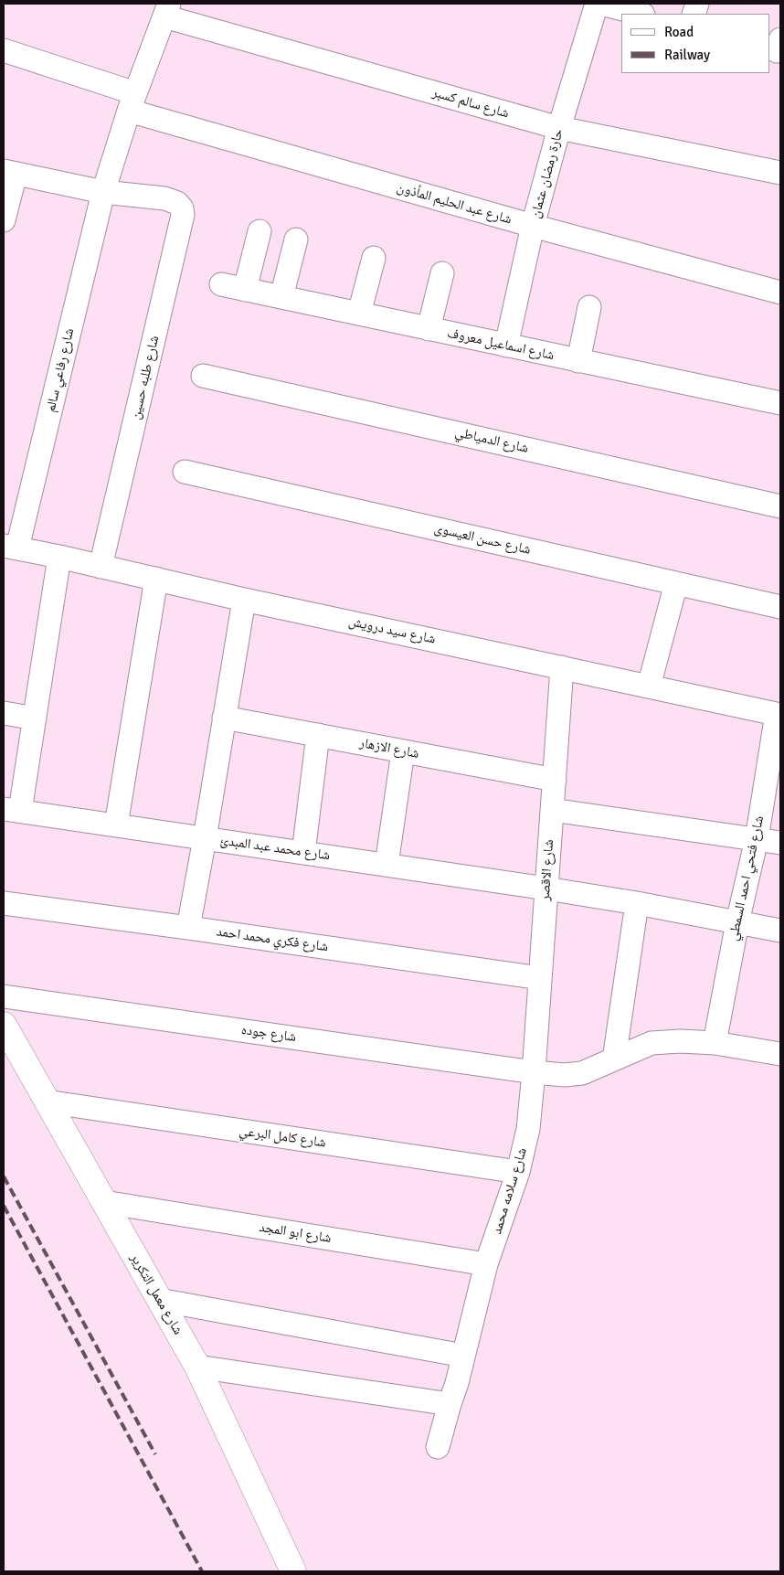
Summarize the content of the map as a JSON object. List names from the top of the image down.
{
  "streets": {
    "street": [
      "شارع سالم كسبر",
      "حارة رمضان عثمان",
      "شارع عبد الحليم المأذون",
      "شارع اسماعيل معروف",
      "شارع رفاعي سالم",
      "شارع طلبه حسين",
      "شارع الدمياطي",
      "شارع حسن العيسوى",
      "شارع سيد درويش",
      "شارع الازهار",
      "شارع محمد عبد المبدئ",
      "شارع الاقصر",
      "شارع فتحي احمد السمطي",
      "شارع فكري محمد احمد",
      "شارع جوده",
      "شارع كامل البرعي",
      "شارع سلامه محمد",
      "شارع ابو المجد",
      "شارع معمل التكرير"
    ]
  },
  "crossings": [
    ["شارع سالم كسبر", "حارة رمضان عثمان"],
    ["شارع سالم كسبر", "شارع رفاعي سالم"],
    ["حارة رمضان عثمان", "شارع عبد الحليم المأذون"],
    ["حارة رمضان عثمان", "شارع اسماعيل معروف"],
    ["شارع عبد الحليم المأذون", "شارع رفاعي سالم"],
    ["شارع رفاعي سالم", "شارع طلبه حسين"],
    ["شارع رفاعي سالم", "شارع سيد درويش"],
    ["شارع طلبه حسين", "شارع سيد درويش"],
    ["شارع سيد درويش", "شارع الاقصر"],
    ["شارع سيد درويش", "شارع فتحي احمد السمطي"],
    ["شارع الازهار", "شارع الاقصر"],
    ["شارع محمد عبد المبدئ", "شارع الاقصر"],
    ["شارع محمد عبد المبدئ", "شارع فتحي احمد السمطي"],
    ["شارع الاقصر", "شارع فكري محمد احمد"],
    ["شارع الاقصر", "شارع جوده"],
    ["شارع الاقصر", "شارع سلامه محمد"],
    ["شارع جوده", "شارع سلامه محمد"],
    ["شارع كامل البرعي", "شارع سلامه محمد"],
    ["شارع كامل البرعي", "شارع معمل التكرير"],
    ["شارع سلامه محمد", "شارع ابو المجد"],
    ["شارع ابو المجد", "شارع معمل التكرير"]
  ],
  "legend": ["Road", "Railway"]
}
